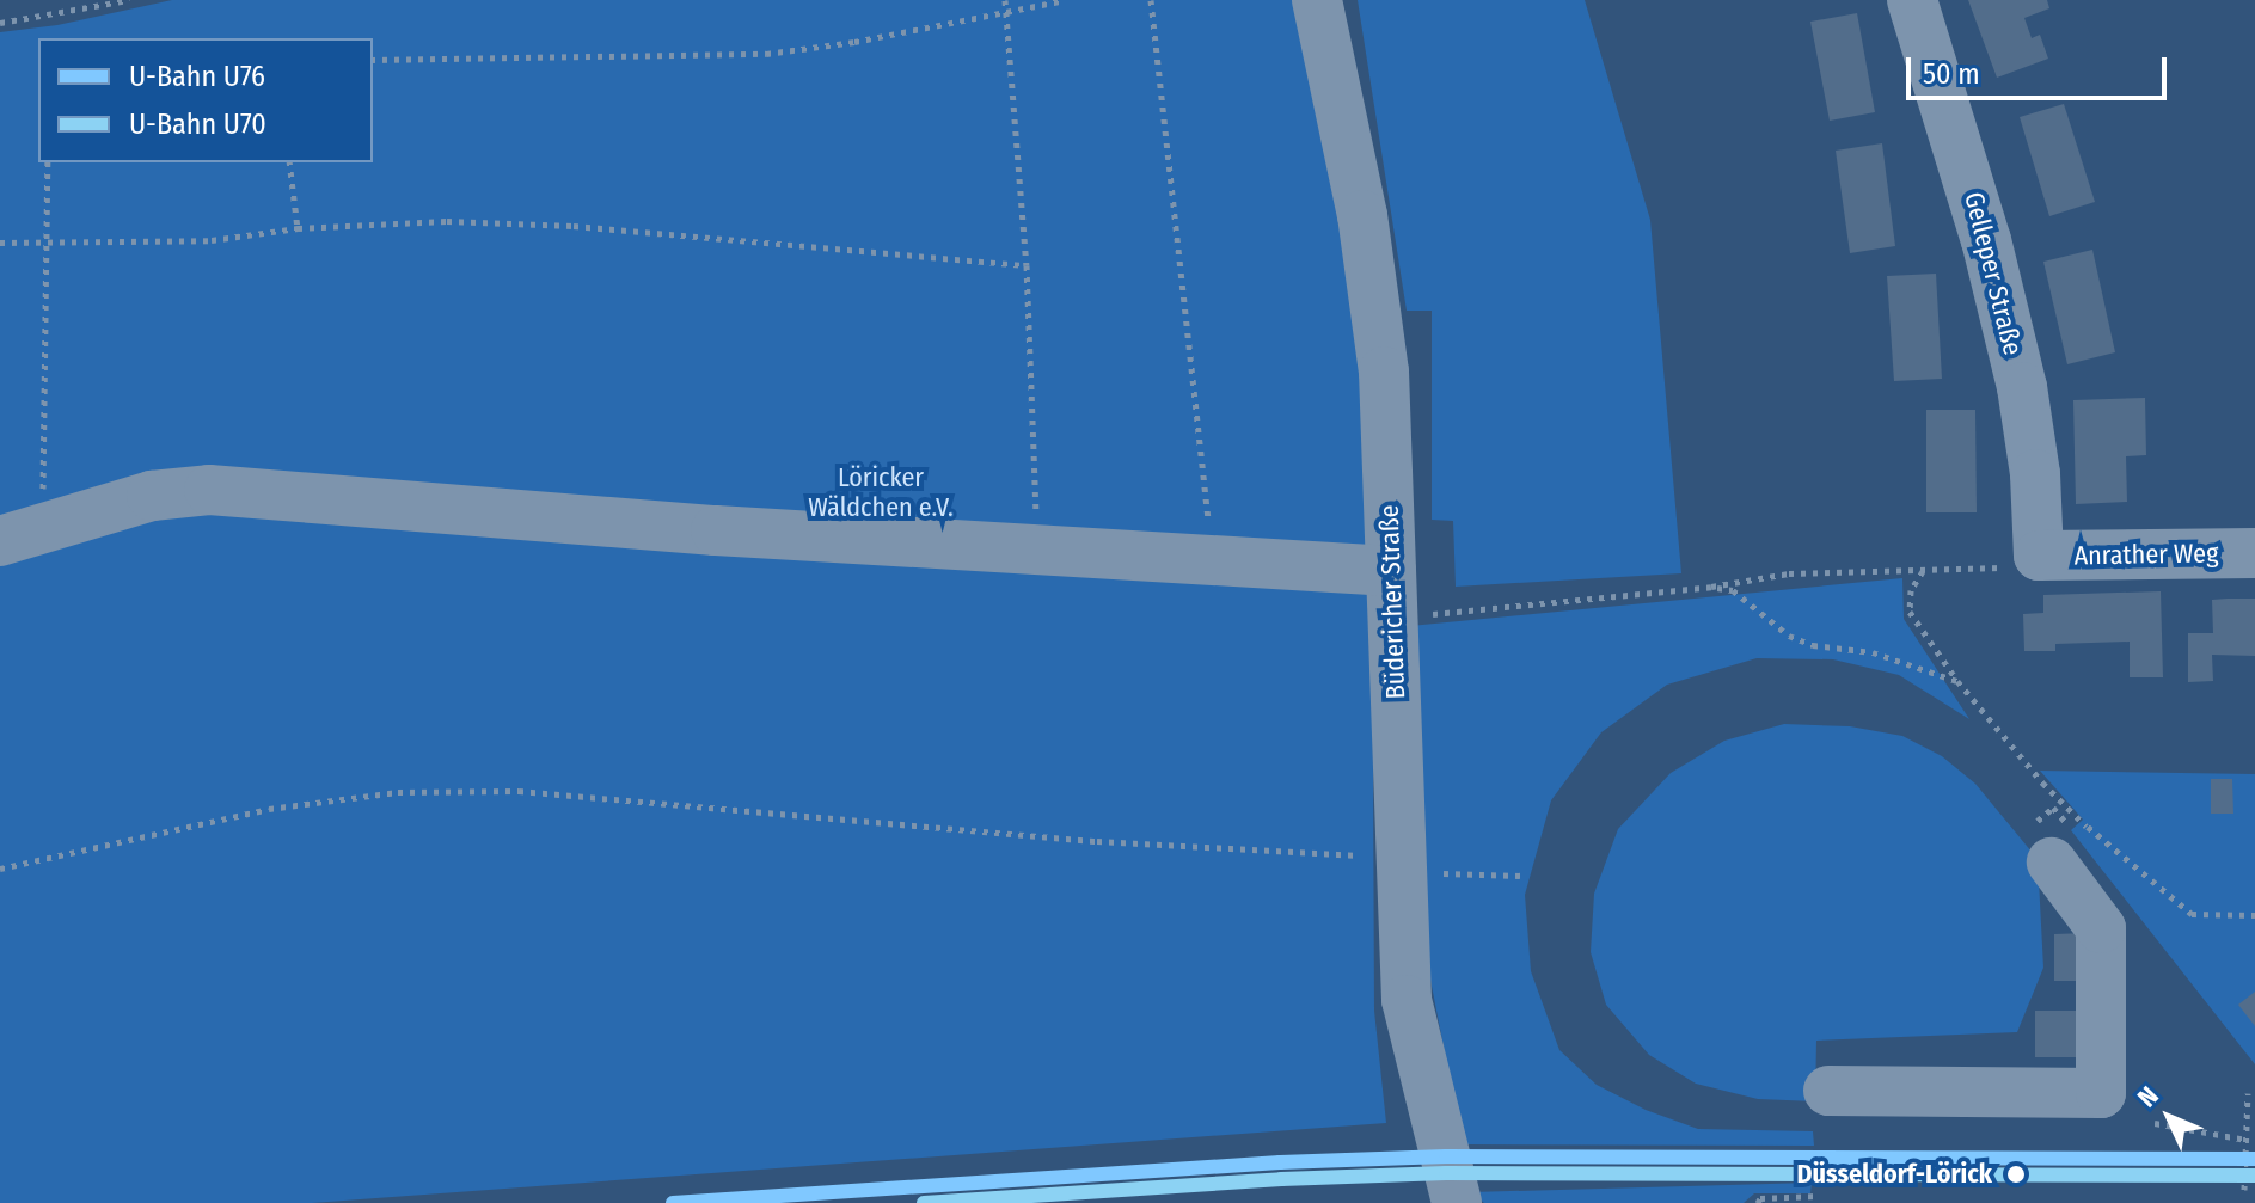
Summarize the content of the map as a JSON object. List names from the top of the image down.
{
  "streets": {
    "street": ["Gelleper Straße", "Anrather Weg", "Büdericher Straße"]
  },
  "crossings": [
    ["Gelleper Straße", "Anrather Weg"]
  ],
  "parks": ["Löricker Wäldchen e.V."],
  "places": ["Düsseldorf-Lörick"],
  "lines": ["metro line U76", "metro line U70"],
  "legend": ["U-Bahn U76", "U-Bahn U70"],
  "scale_bar": "50 m",
  "north": "top left"
}
